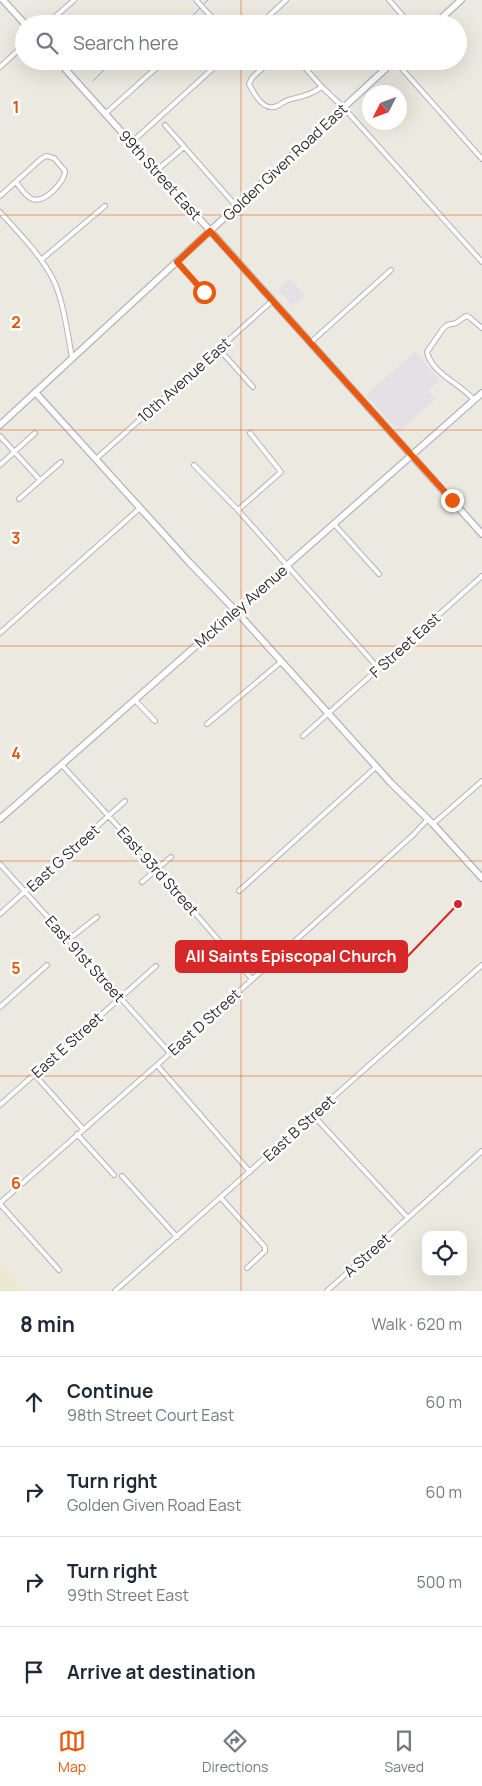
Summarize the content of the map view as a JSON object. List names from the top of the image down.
{
  "streets": {
    "street": [
      "Golden Given Road East",
      "99th Street East",
      "10th Avenue East",
      "McKinley Avenue",
      "F Street East",
      "East G Street",
      "East 93rd Street",
      "East 91st Street",
      "East D Street",
      "East E Street",
      "East B Street",
      "A Street"
    ]
  },
  "crossings": [
    ["Golden Given Road East", "99th Street East"],
    ["99th Street East", "10th Avenue East"],
    ["99th Street East", "McKinley Avenue"],
    ["McKinley Avenue", "East 93rd Street"],
    ["East G Street", "East 93rd Street"],
    ["East G Street", "East 91st Street"],
    ["East 93rd Street", "East D Street"],
    ["East 91st Street", "East D Street"],
    ["East 91st Street", "East E Street"]
  ],
  "places": ["All Saints Episcopal Church"],
  "north": "bottom left",
  "page": {
    "search": "Search here",
    "heading": ["8 min", "Walk · 620 m"],
    "list": [
      ["Continue", "98th Street Court East", "60 m"],
      ["Turn right", "Golden Given Road East", "60 m"],
      ["Turn right", "99th Street East", "500 m"],
      "Arrive at destination"
    ],
    "nav": ["Map", "Directions", "Saved"]
  },
  "grid": {
    "rows": [
      "1",
      "2",
      "3",
      "4",
      "5",
      "6"
    ]
  }
}
